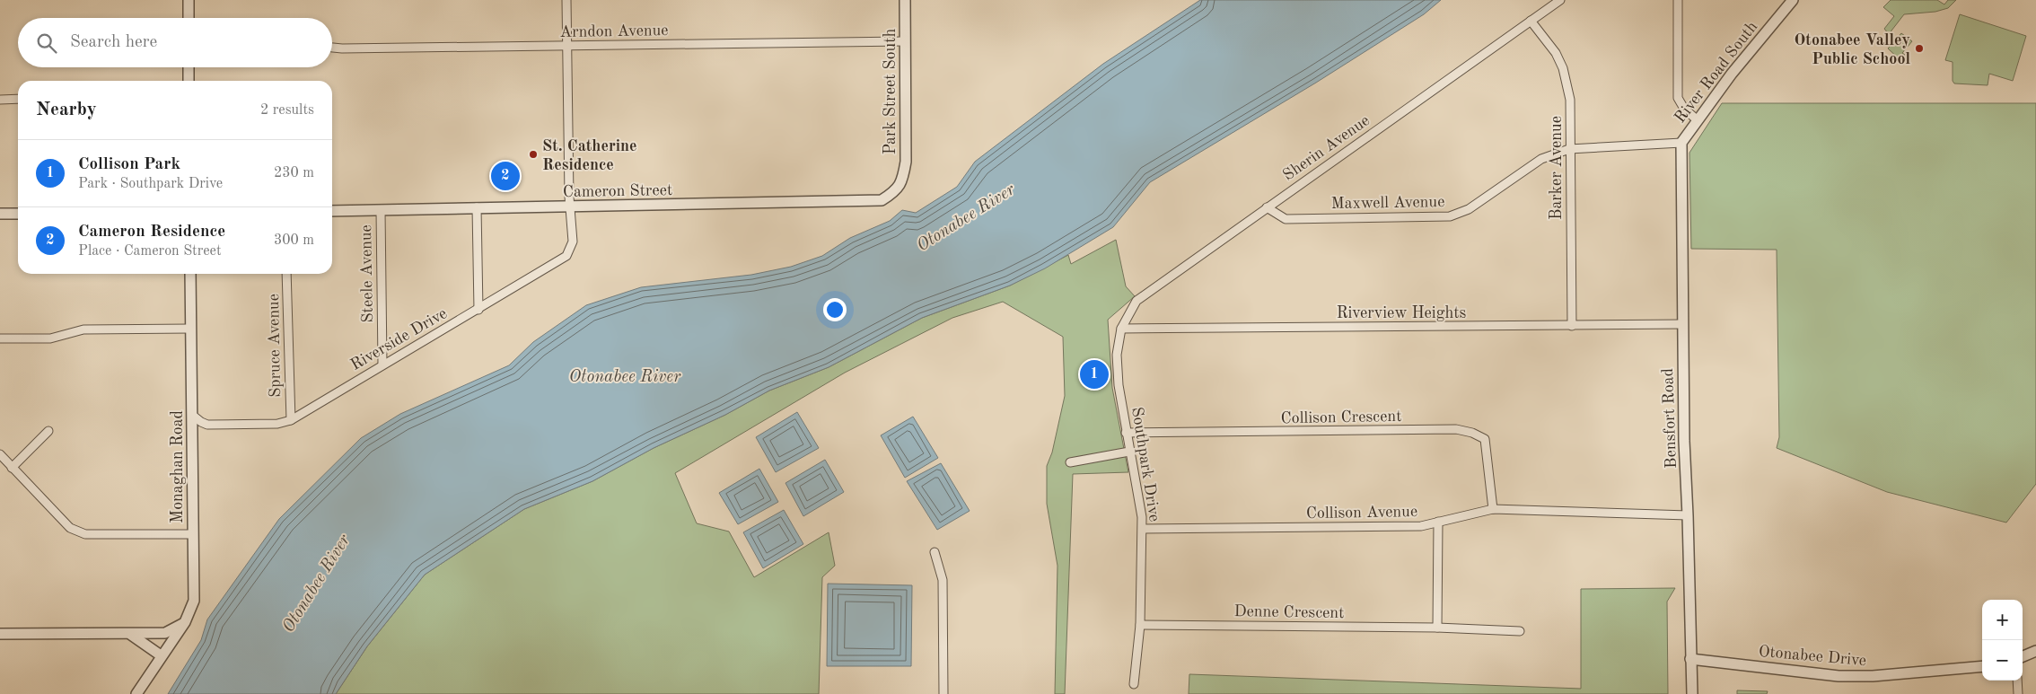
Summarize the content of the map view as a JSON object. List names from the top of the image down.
{
  "streets": {
    "street": [
      "Arndon Avenue",
      "River Road South",
      "Park Street South",
      "Sherin Avenue",
      "Barker Avenue",
      "Cameron Street",
      "Maxwell Avenue",
      "Steele Avenue",
      "Riverview Heights",
      "Riverside Drive",
      "Spruce Avenue",
      "Collison Crescent",
      "Bensfort Road",
      "Southpark Drive",
      "Monaghan Road",
      "Collison Avenue",
      "Denne Crescent",
      "Otonabee Drive"
    ]
  },
  "crossings": [
    ["Arndon Avenue", "Park Street South"],
    ["Arndon Avenue", "Riverside Drive"],
    ["River Road South", "Maxwell Avenue"],
    ["River Road South", "Bensfort Road"],
    ["Park Street South", "Cameron Street"],
    ["Sherin Avenue", "Barker Avenue"],
    ["Sherin Avenue", "Maxwell Avenue"],
    ["Sherin Avenue", "Riverview Heights"],
    ["Sherin Avenue", "Southpark Drive"],
    ["Barker Avenue", "Maxwell Avenue"],
    ["Barker Avenue", "Riverview Heights"],
    ["Cameron Street", "Steele Avenue"],
    ["Cameron Street", "Riverside Drive"],
    ["Maxwell Avenue", "Bensfort Road"],
    ["Steele Avenue", "Riverside Drive"],
    ["Riverview Heights", "Bensfort Road"],
    ["Riverview Heights", "Southpark Drive"],
    ["Riverside Drive", "Spruce Avenue"],
    ["Riverside Drive", "Monaghan Road"],
    ["Collison Crescent", "Southpark Drive"],
    ["Collison Crescent", "Collison Avenue"],
    ["Bensfort Road", "Collison Avenue"],
    ["Bensfort Road", "Otonabee Drive"],
    ["Southpark Drive", "Collison Avenue"],
    ["Southpark Drive", "Denne Crescent"]
  ],
  "water": ["Otonabee River"],
  "places": ["Otonabee Valley Public School", "St. Catherine Residence"],
  "page": {
    "search": "Search here",
    "heading": ["Nearby", "2 results"],
    "list": [
      {
        "mark": "1",
        "name": "Collison Park",
        "note": "Park · Southpark Drive",
        "value": "230 m"
      },
      {
        "mark": "2",
        "name": "Cameron Residence",
        "note": "Place · Cameron Street",
        "value": "300 m"
      }
    ],
    "pins": ["2", "1"],
    "map_buttons": ["+", "−"]
  }
}
